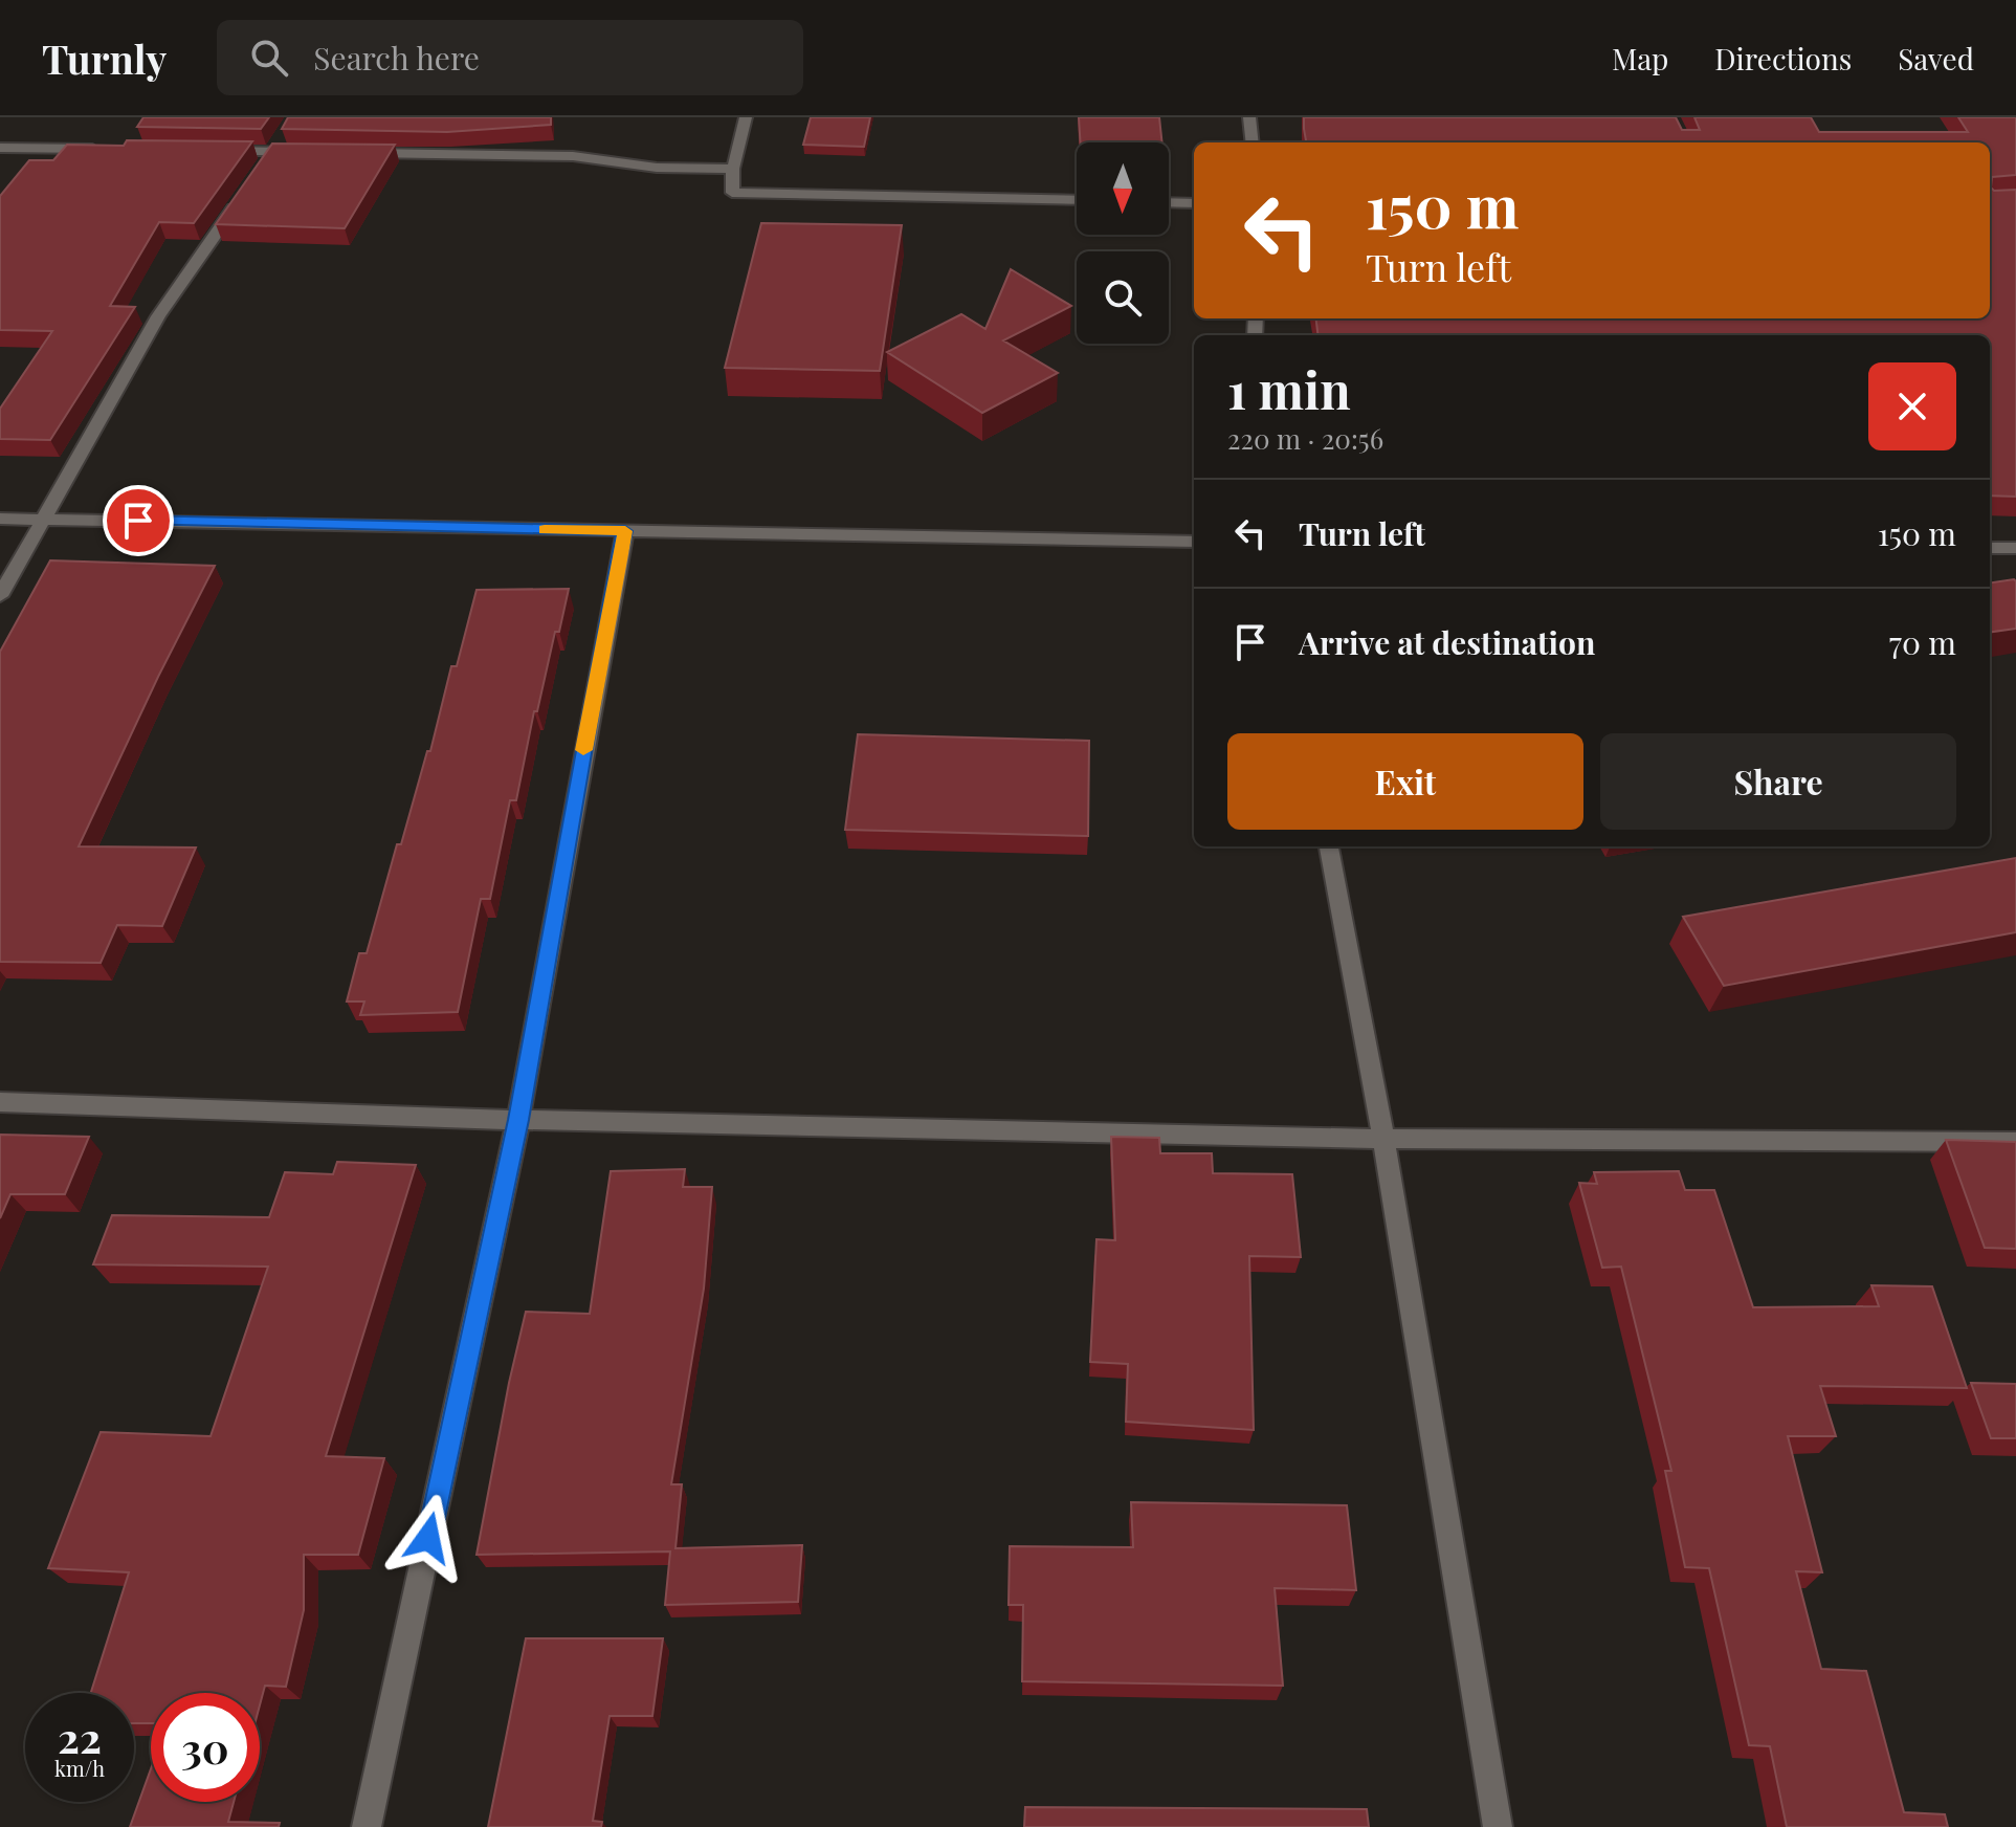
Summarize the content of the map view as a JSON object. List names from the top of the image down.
{
  "north": "bottom",
  "page": {
    "header": "Turnly",
    "search": "Search here",
    "nav": ["Map", "Directions", "Saved"],
    "turn": ["150 m", "Turn left"],
    "heading": ["1 min", "220 m · 20:56"],
    "list": [
      {
        "name": "Turn left",
        "value": "150 m"
      },
      {
        "name": "Arrive at destination",
        "value": "70 m"
      }
    ],
    "buttons": ["Exit", "Share"],
    "speed": "22 km/h",
    "limit": "30"
  }
}
